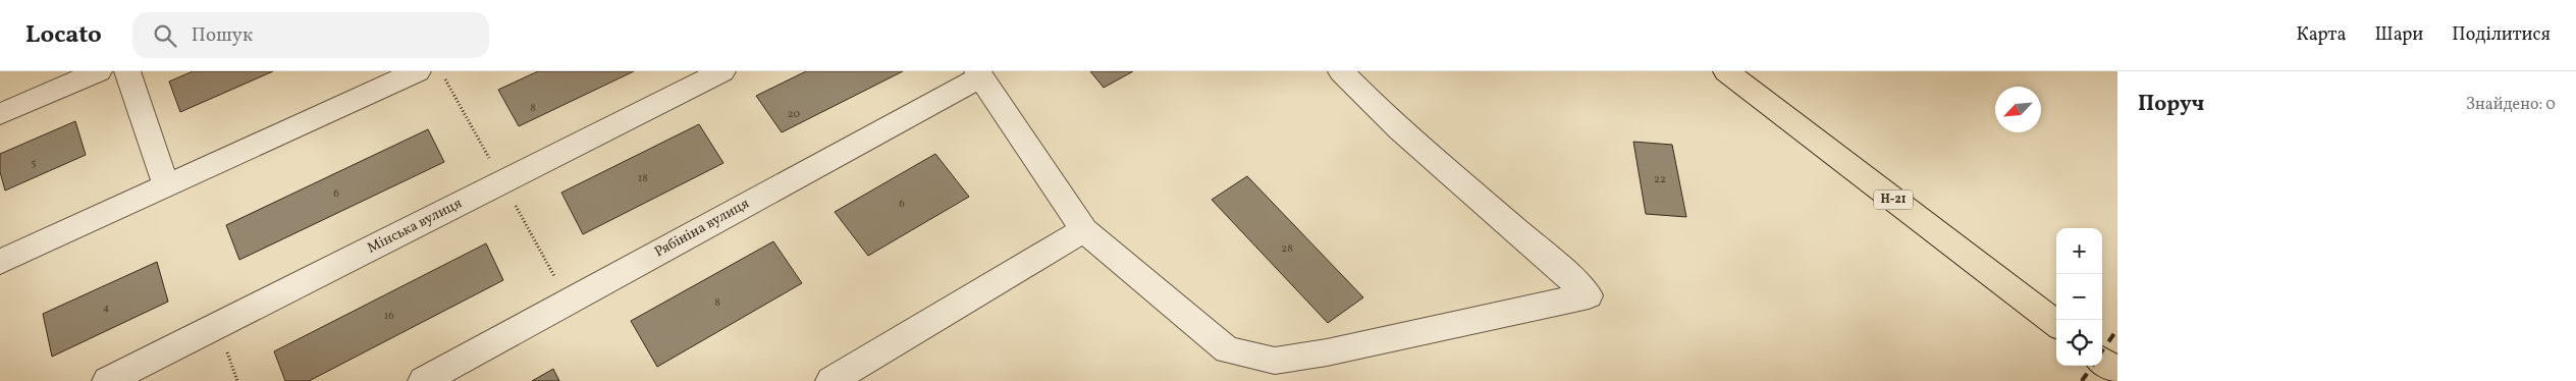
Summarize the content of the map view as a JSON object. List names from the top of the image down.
{
  "streets": {
    "main road": ["Н-21"],
    "street": ["Мінська вулиця", "Рябініна вулиця"]
  },
  "house_numbers": [
    "8",
    "20",
    "5",
    "18",
    "22",
    "6",
    "6",
    "28",
    "8",
    "4",
    "16"
  ],
  "north": "bottom left",
  "page": {
    "header": "Locato",
    "search": "Пошук",
    "nav": ["Карта", "Шари", "Поділитися"],
    "heading": ["Поруч", "Знайдено: 0"],
    "map_buttons": ["+", "−"]
  }
}
